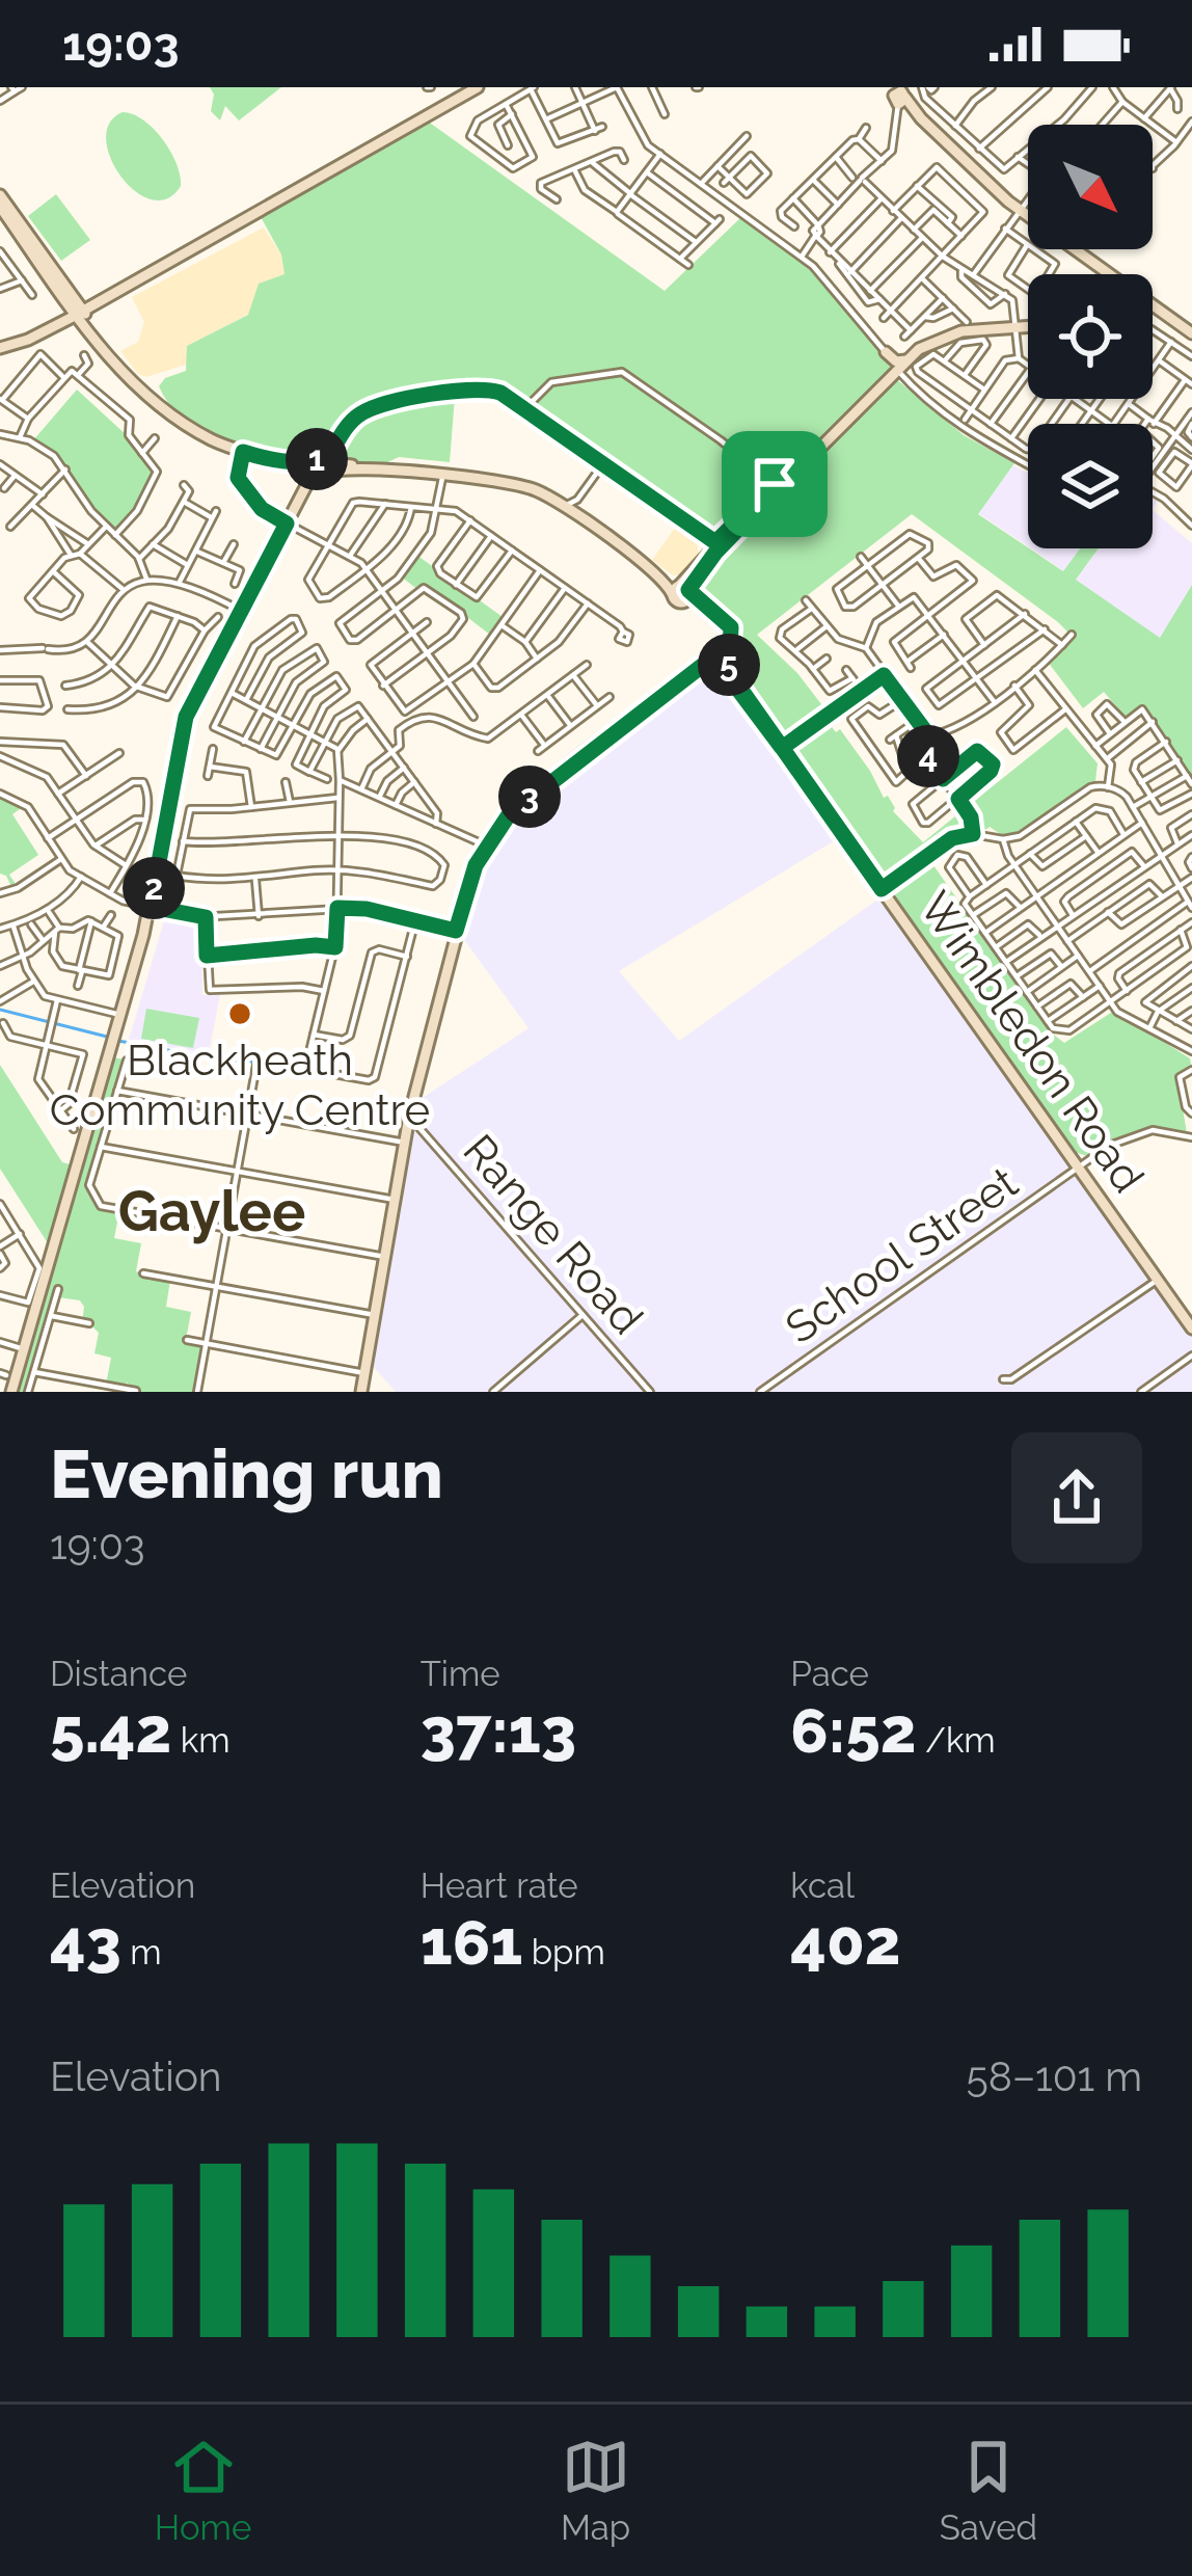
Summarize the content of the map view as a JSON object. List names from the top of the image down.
{
  "streets": {
    "street": ["Wimbledon Road", "Range Road", "School Street"]
  },
  "crossings": [
    ["Wimbledon Road", "School Street"]
  ],
  "districts": ["Gaylee"],
  "places": ["Blackheath Community Centre"],
  "north": "bottom right",
  "page": {
    "status": "19:03",
    "pins": [
      "1",
      "5",
      "4",
      "3",
      "2"
    ],
    "heading": ["Evening run", "19:03"],
    "stats": [
      ["Distance", "5.42 km"],
      ["Time", "37:13"],
      ["Pace", "6:52 /km"],
      ["Elevation", "43 m"],
      ["Heart rate", "161 bpm"],
      ["kcal", "402"]
    ],
    "chart": ["Elevation", "58–101 m"],
    "tabs": ["Home", "Map", "Saved"]
  }
}
